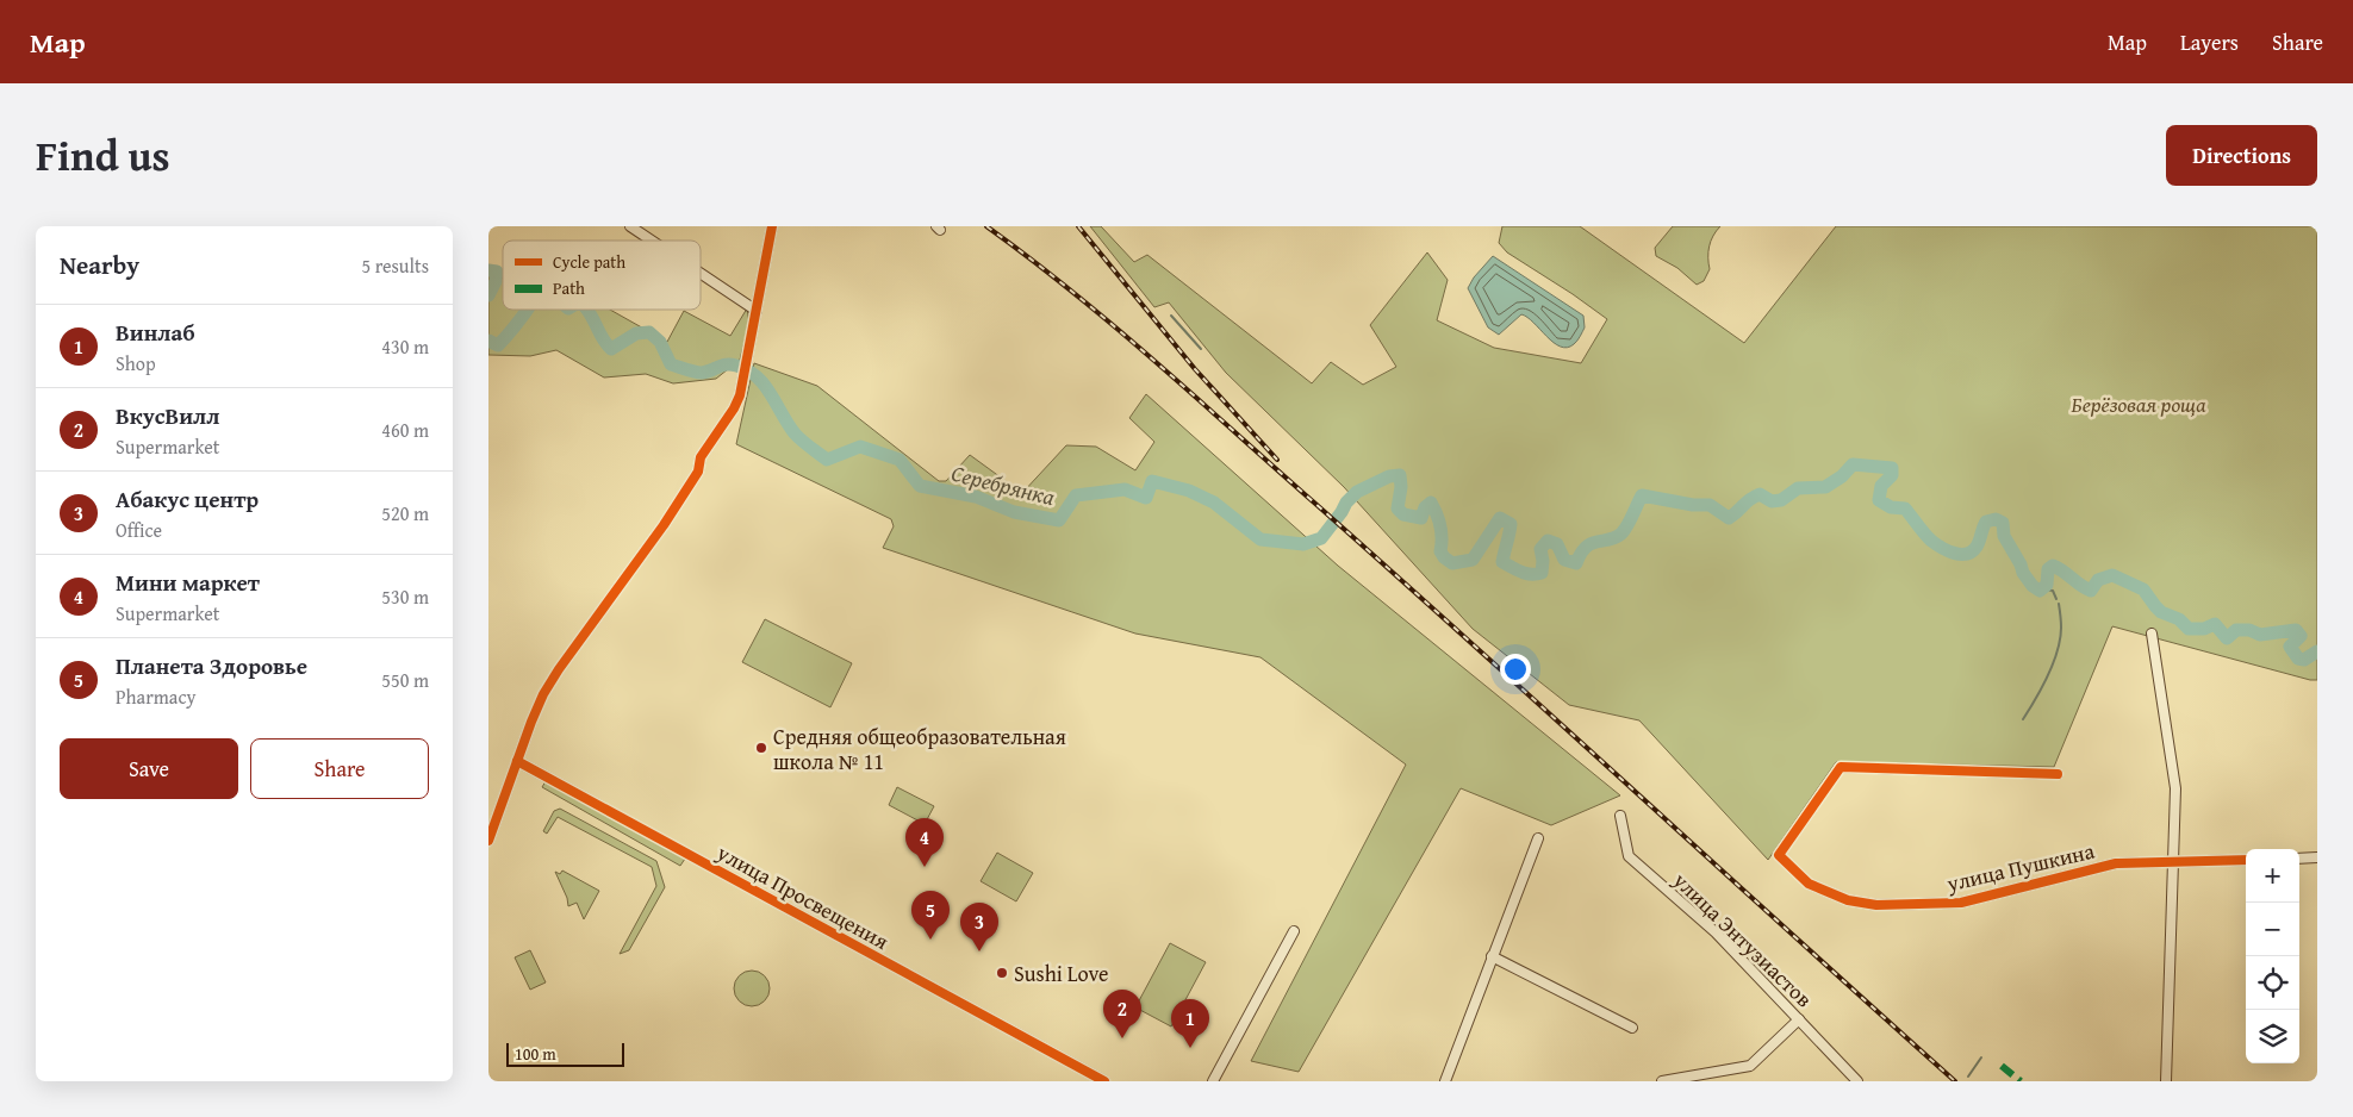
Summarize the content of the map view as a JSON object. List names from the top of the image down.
{
  "streets": {
    "street": ["улица Пушкина", "улица Просвещения", "улица Энтузиастов"]
  },
  "water": ["Серебрянка"],
  "parks": ["Берёзовая роща"],
  "places": ["Средняя общеобразовательная школа № 11", "Sushi Love"],
  "legend": ["Cycle path", "Path"],
  "scale_bar": "100 m",
  "page": {
    "header": "Map",
    "nav": ["Map", "Layers", "Share"],
    "title": "Find us",
    "buttons": [
      "Directions",
      ["Save", "Share"]
    ],
    "heading": ["Nearby", "5 results"],
    "list": [
      {
        "mark": "1",
        "name": "Винлаб",
        "note": "Shop",
        "value": "430 m"
      },
      {
        "mark": "2",
        "name": "ВкусВилл",
        "note": "Supermarket",
        "value": "460 m"
      },
      {
        "mark": "3",
        "name": "Абакус центр",
        "note": "Office",
        "value": "520 m"
      },
      {
        "mark": "4",
        "name": "Мини маркет",
        "note": "Supermarket",
        "value": "530 m"
      },
      {
        "mark": "5",
        "name": "Планета Здоровье",
        "note": "Pharmacy",
        "value": "550 m"
      }
    ],
    "pins": [
      "4",
      "5",
      "3",
      "2",
      "1"
    ],
    "map_buttons": ["+", "−"],
    "scale": "100 m"
  }
}
